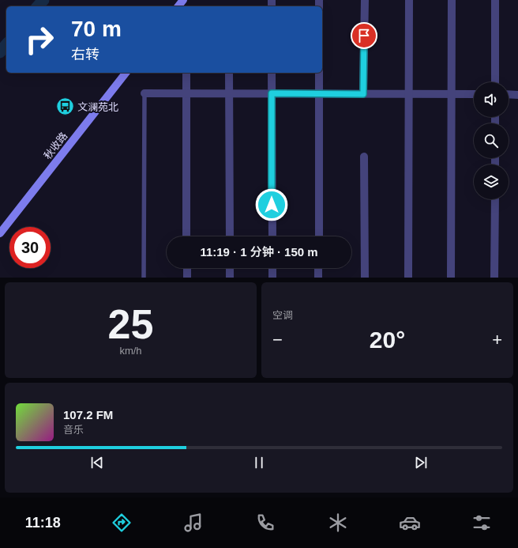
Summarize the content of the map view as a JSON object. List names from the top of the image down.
{
  "streets": {
    "street": ["秋收路"]
  },
  "places": {
    "bus stop": ["文澜苑北"]
  },
  "page": {
    "turn": ["70 m", "右转"],
    "limit": "30",
    "trip": "11:19 · 1 分钟 · 150 m",
    "tile": [
      ["25", "km/h"],
      "空调"
    ],
    "heat": ["−", "20°", "+"],
    "song": ["107.2 FM", "音乐"],
    "tabs": "11:18"
  }
}
